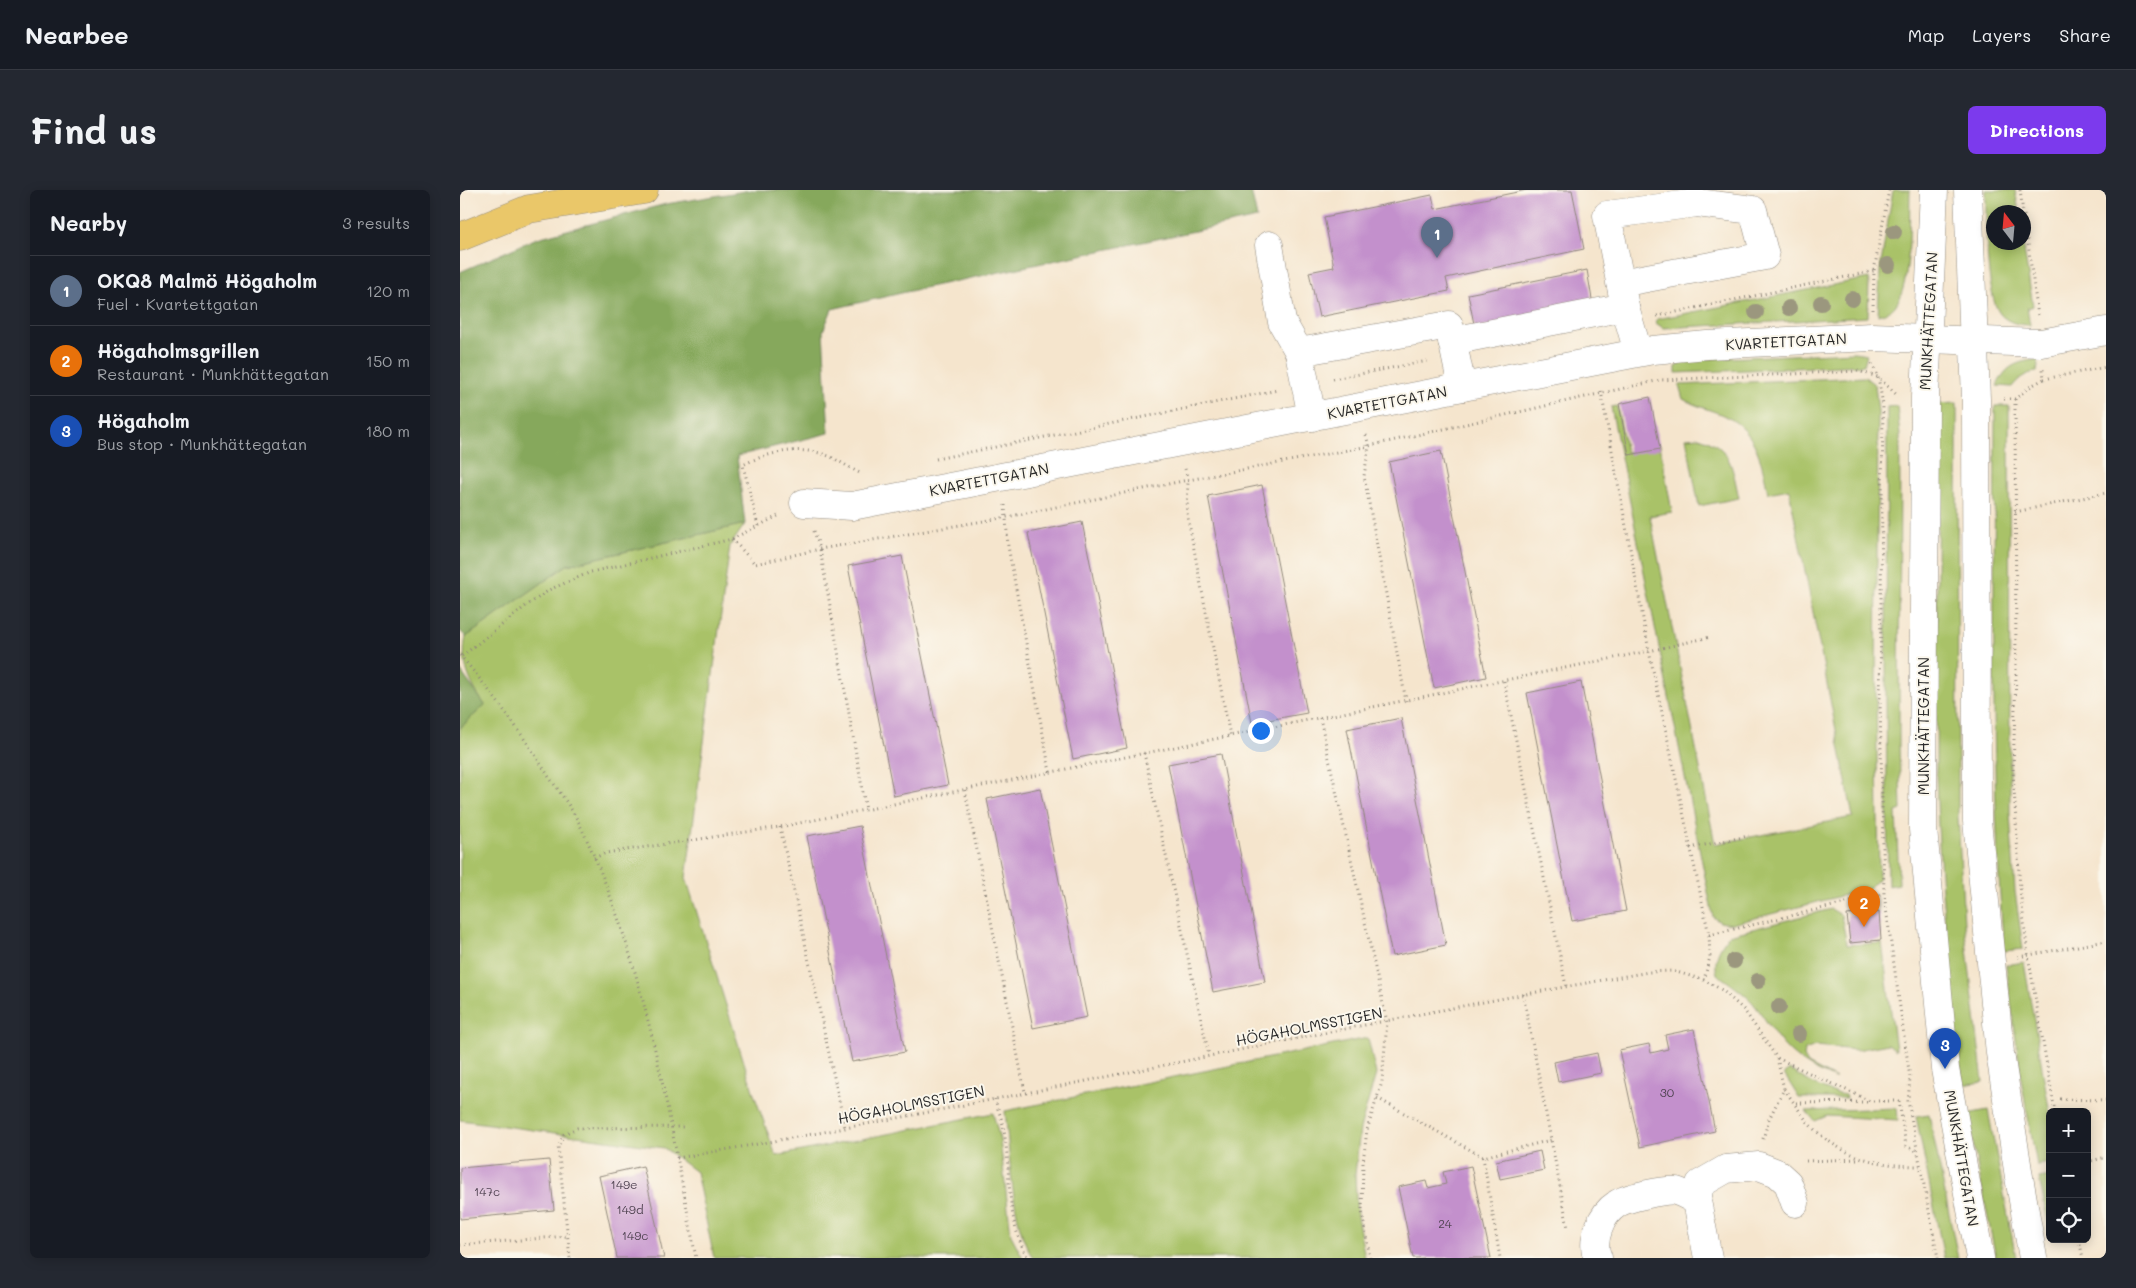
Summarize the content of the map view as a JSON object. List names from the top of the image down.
{
  "streets": {
    "street": ["MUNKHÄTTEGATAN", "KVARTETTGATAN"],
    "path": ["HÖGAHOLMSSTIGEN"]
  },
  "crossings": [
    ["MUNKHÄTTEGATAN", "KVARTETTGATAN"]
  ],
  "house_numbers": [
    "30",
    "149e",
    "147c",
    "149d",
    "24",
    "149c"
  ],
  "north": "top",
  "page": {
    "header": "Nearbee",
    "nav": ["Map", "Layers", "Share"],
    "buttons": "Directions",
    "title": "Find us",
    "heading": ["Nearby", "3 results"],
    "pins": ["1", "2", "3"],
    "list": [
      {
        "mark": "1",
        "name": "OKQ8 Malmö Högaholm",
        "note": "Fuel · Kvartettgatan",
        "value": "120 m"
      },
      {
        "mark": "2",
        "name": "Högaholmsgrillen",
        "note": "Restaurant · Munkhättegatan",
        "value": "150 m"
      },
      {
        "mark": "3",
        "name": "Högaholm",
        "note": "Bus stop · Munkhättegatan",
        "value": "180 m"
      }
    ],
    "map_buttons": ["+", "−"]
  }
}
